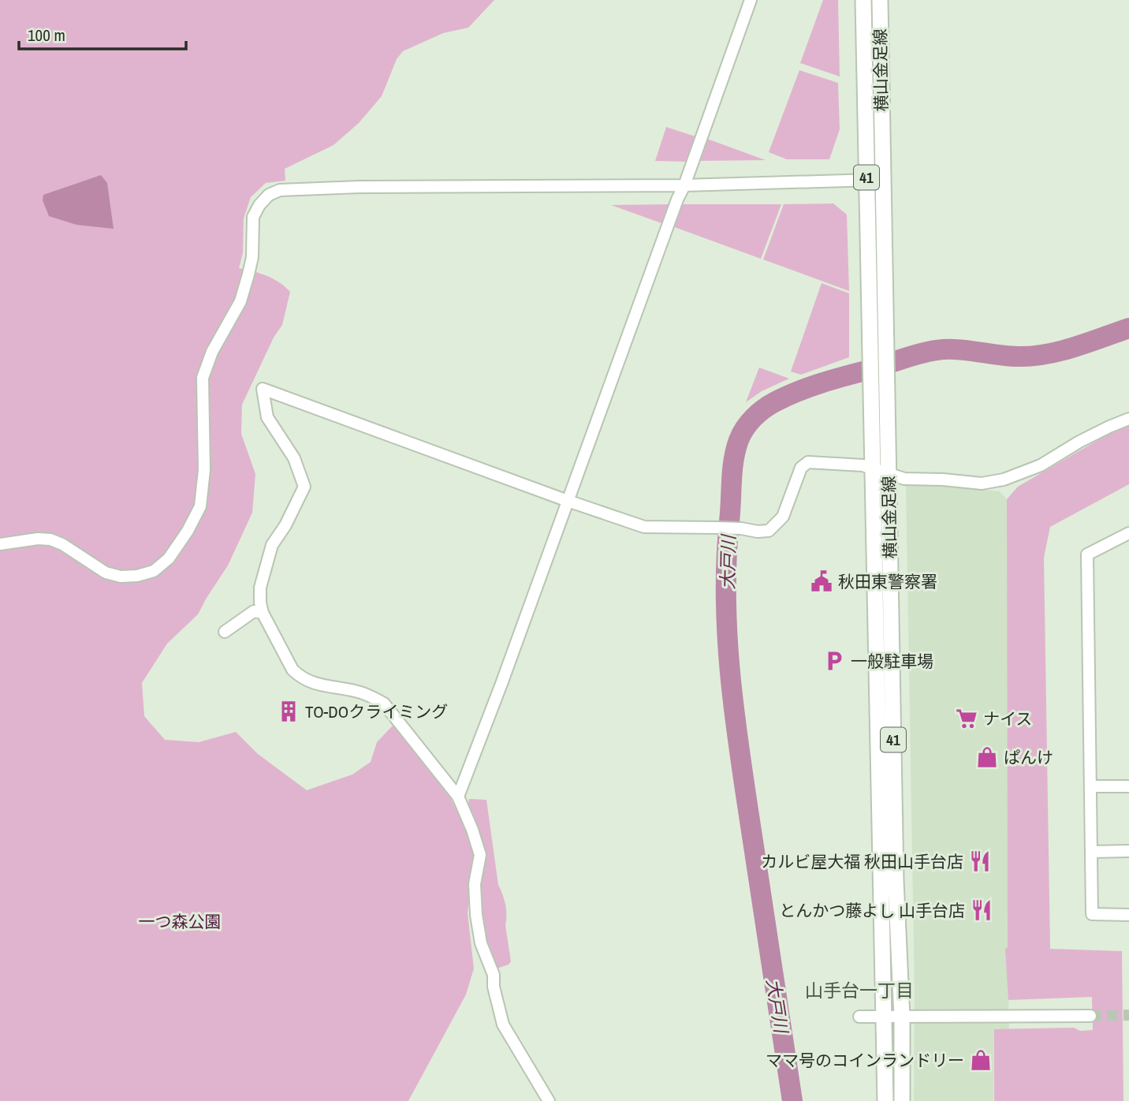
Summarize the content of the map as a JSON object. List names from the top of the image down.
{
  "streets": {
    "main road": ["横山金足線", "41"]
  },
  "districts": ["山手台一丁目"],
  "water": ["大戸川"],
  "parks": ["一つ森公園"],
  "places": {
    "public building": ["秋田東警察署"],
    "parking": ["一般駐車場"],
    "building": ["TO-DOクライミング"],
    "supermarket": ["ナイス"],
    "shop": ["ぱんけ", "ママ号のコインランドリー"],
    "restaurant": ["カルビ屋大福 秋田山手台店", "とんかつ藤よし 山手台店"]
  },
  "scale_bar": "100 m"
}
